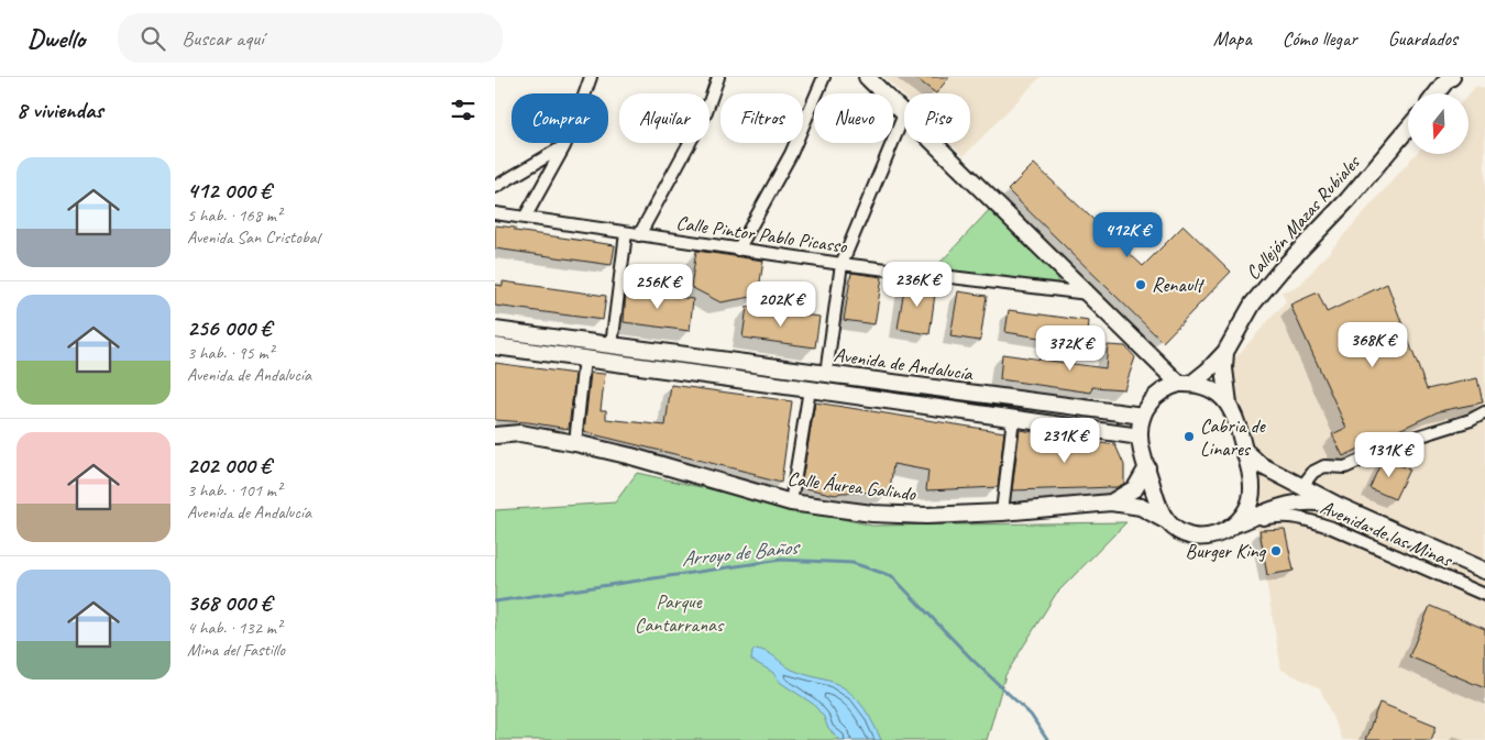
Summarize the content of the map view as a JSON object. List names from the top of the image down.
{
  "streets": {
    "main road": ["Callejón Mazas Rubiales", "Avenida de Andalucía", "Calle Áurea Galindo"],
    "street": ["Calle Pintor Pablo Picasso", "Avenida de las Minas"]
  },
  "crossings": [
    ["Callejón Mazas Rubiales", "Avenida de Andalucía"],
    ["Callejón Mazas Rubiales", "Avenida de las Minas"],
    ["Avenida de Andalucía", "Avenida de las Minas"]
  ],
  "water": ["Arroyo de Baños"],
  "parks": ["Parque Cantarranas"],
  "places": ["Renault", "Cabria de Linares", "Burger King"],
  "north": "bottom",
  "page": {
    "header": "Dwello",
    "search": "Buscar aquí",
    "nav": ["Mapa", "Cómo llegar", "Guardados"],
    "heading": "8 viviendas",
    "chip": [
      "Comprar",
      "Alquilar",
      "Filtros",
      "Nuevo",
      "Piso"
    ],
    "list": [
      {
        "name": "412 000 €",
        "note": "5 hab. · 168 m² · Avenida San Cristobal"
      },
      {
        "name": "256 000 €",
        "note": "3 hab. · 95 m² · Avenida de Andalucía"
      },
      {
        "name": "202 000 €",
        "note": "3 hab. · 101 m² · Avenida de Andalucía"
      },
      {
        "name": "368 000 €",
        "note": "4 hab. · 132 m² · Mina del Fastillo"
      }
    ],
    "price": [
      "412K €",
      "236K €",
      "256K €",
      "202K €",
      "368K €",
      "372K €",
      "231K €",
      "131K €"
    ]
  }
}
